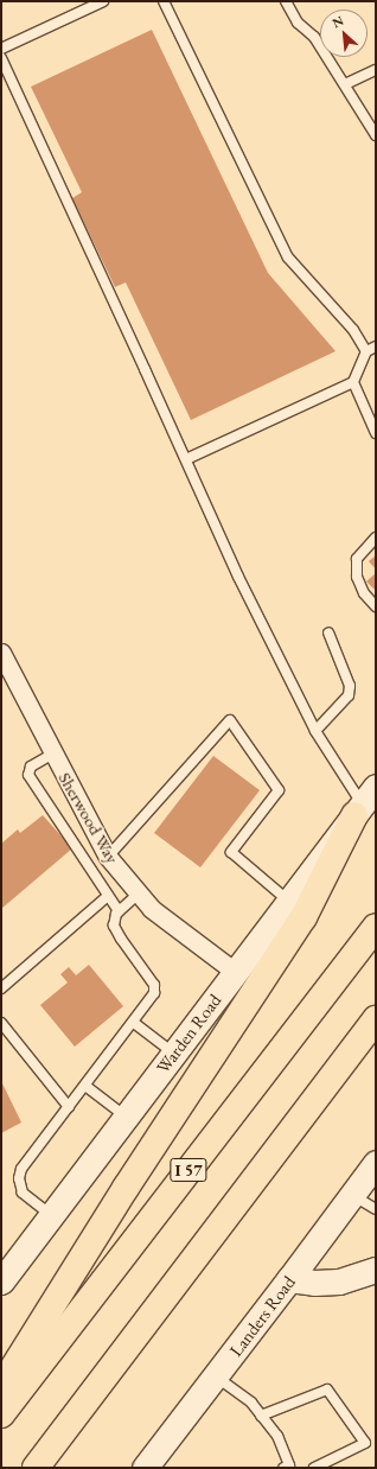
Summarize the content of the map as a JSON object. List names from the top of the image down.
{
  "streets": {
    "highway": ["I 57"],
    "main road": ["Warden Road", "Landers Road"],
    "street": ["Sherwood Way"]
  },
  "crossings": [
    ["Sherwood Way", "Warden Road"]
  ],
  "north": "top left"
}
